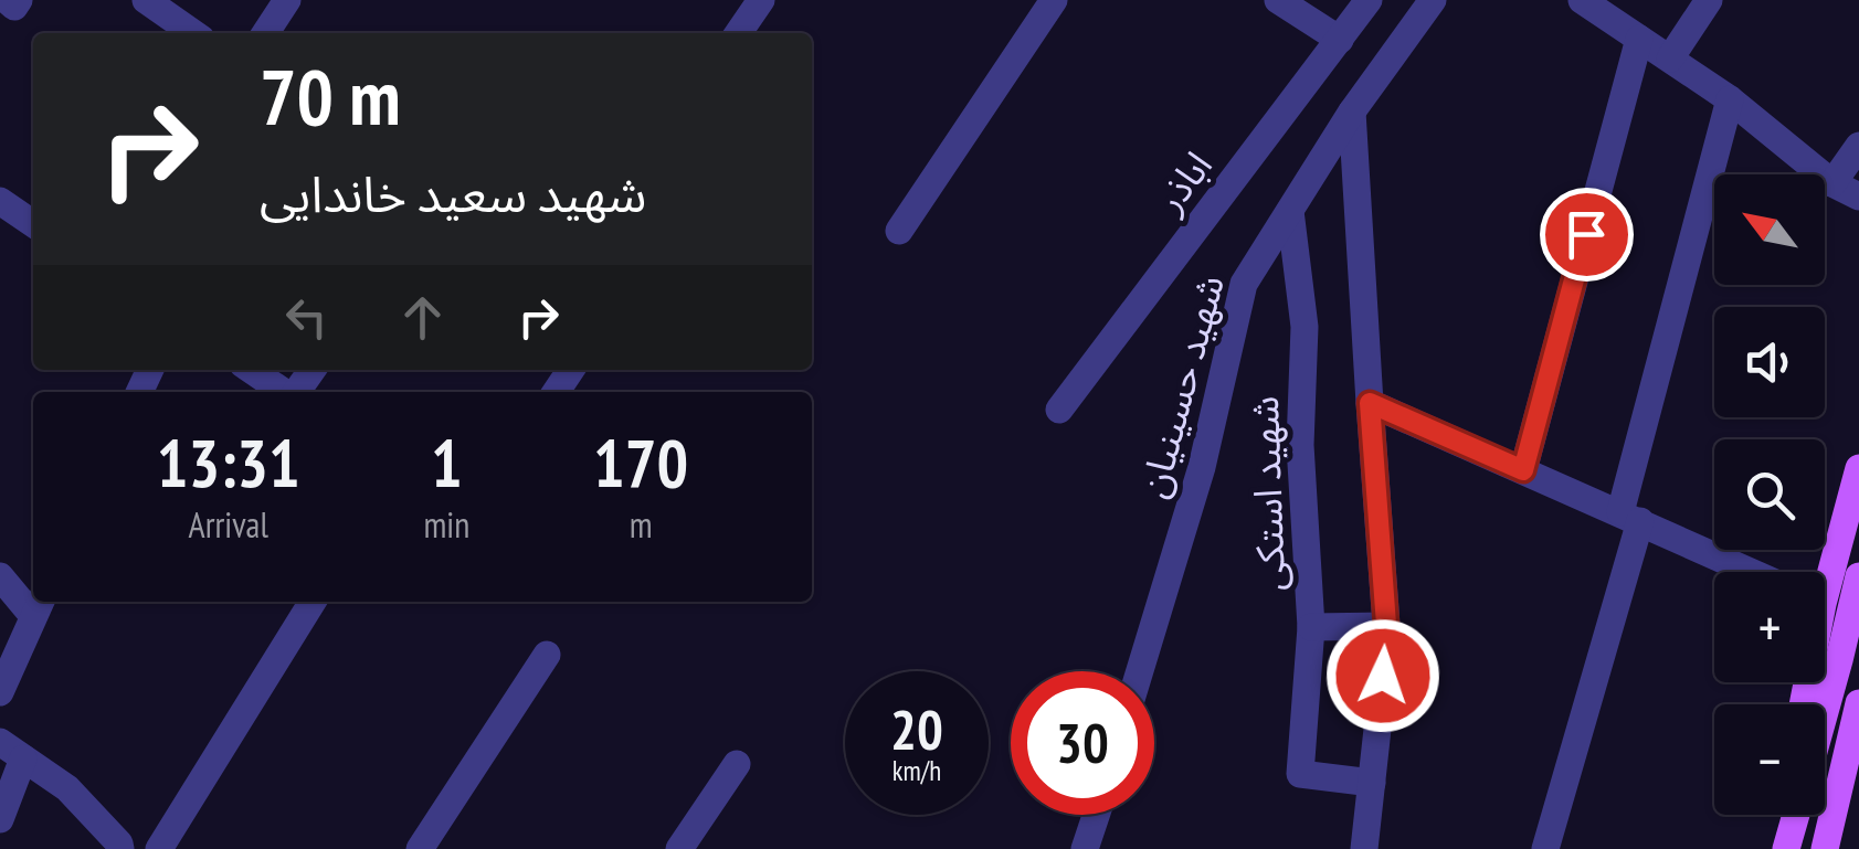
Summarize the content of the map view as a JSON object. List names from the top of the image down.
{
  "streets": {
    "street": ["اباذر", "شهید حسینیان", "شهید استکی"]
  },
  "crossings": [
    ["شهید حسینیان", "شهید استکی"]
  ],
  "north": "top left",
  "page": {
    "turn": ["70 m", "شهید سعید خاندایی"],
    "map_buttons": ["+", "−"],
    "eta": [
      "13:31",
      "Arrival",
      "1",
      "min",
      "170",
      "m"
    ],
    "speed": "20 km/h",
    "limit": "30"
  }
}
